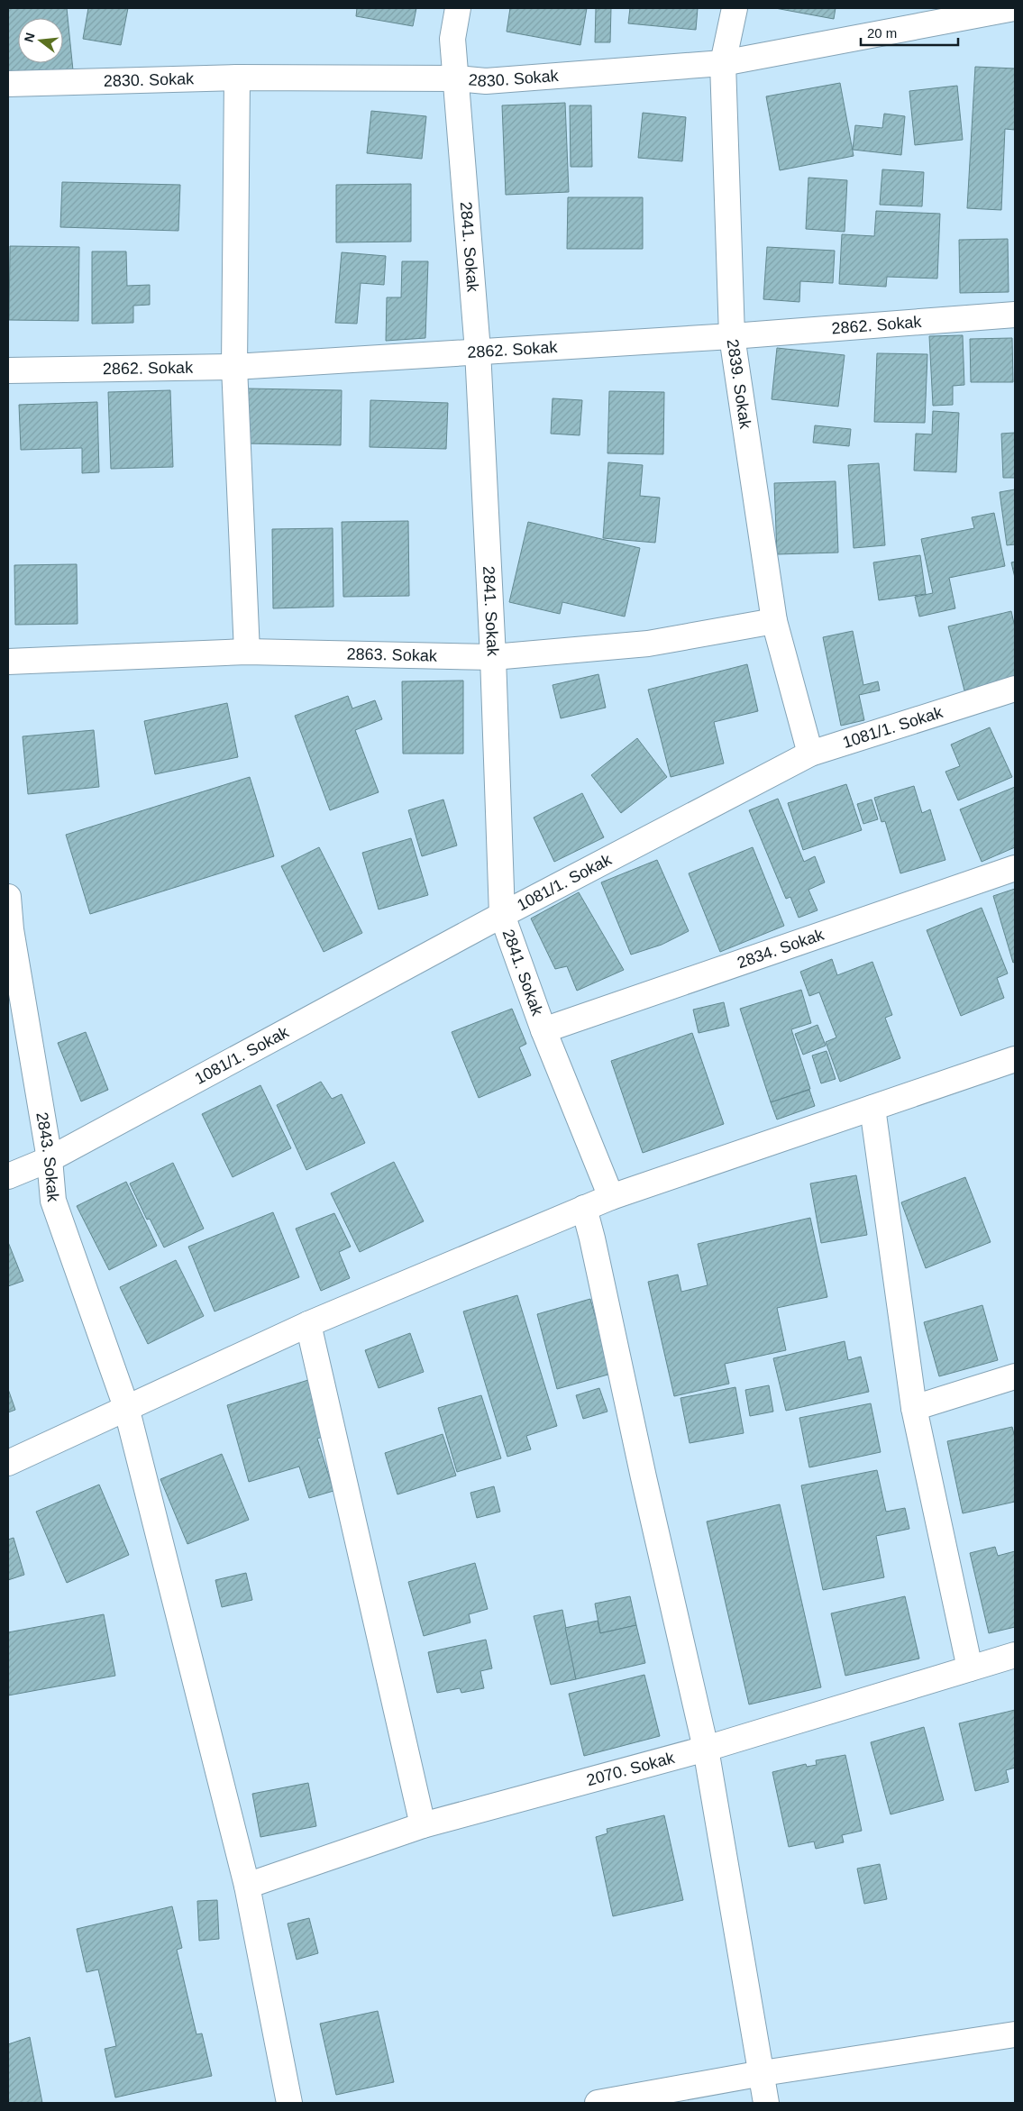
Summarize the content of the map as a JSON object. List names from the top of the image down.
{
  "streets": {
    "street": [
      "2830. Sokak",
      "2841. Sokak",
      "2862. Sokak",
      "2839. Sokak",
      "2863. Sokak",
      "1081/1. Sokak",
      "2834. Sokak",
      "2843. Sokak",
      "2070. Sokak"
    ]
  },
  "crossings": [
    ["2830. Sokak", "2841. Sokak"],
    ["2830. Sokak", "2839. Sokak"],
    ["2841. Sokak", "2862. Sokak"],
    ["2841. Sokak", "2863. Sokak"],
    ["2841. Sokak", "1081/1. Sokak"],
    ["2841. Sokak", "2834. Sokak"],
    ["2862. Sokak", "2839. Sokak"],
    ["2839. Sokak", "2863. Sokak"],
    ["2839. Sokak", "1081/1. Sokak"],
    ["1081/1. Sokak", "2843. Sokak"],
    ["2843. Sokak", "2070. Sokak"]
  ],
  "scale_bar": "20 m",
  "north": "left"
}
